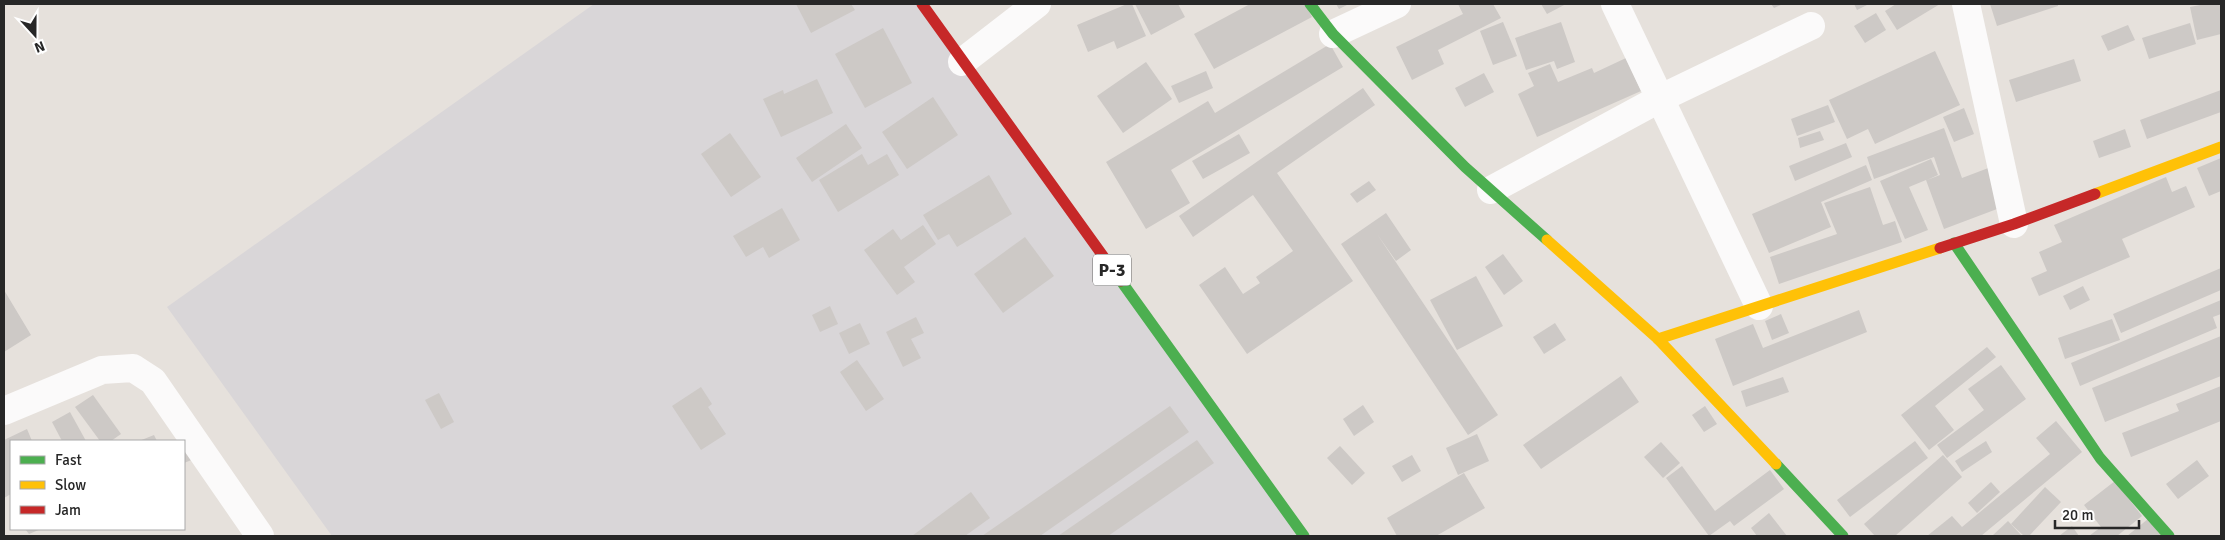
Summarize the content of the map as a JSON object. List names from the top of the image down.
{
  "streets": {
    "street": ["P-3"]
  },
  "legend": ["Fast", "Slow", "Jam"],
  "scale_bar": "20 m",
  "north": "bottom"
}
